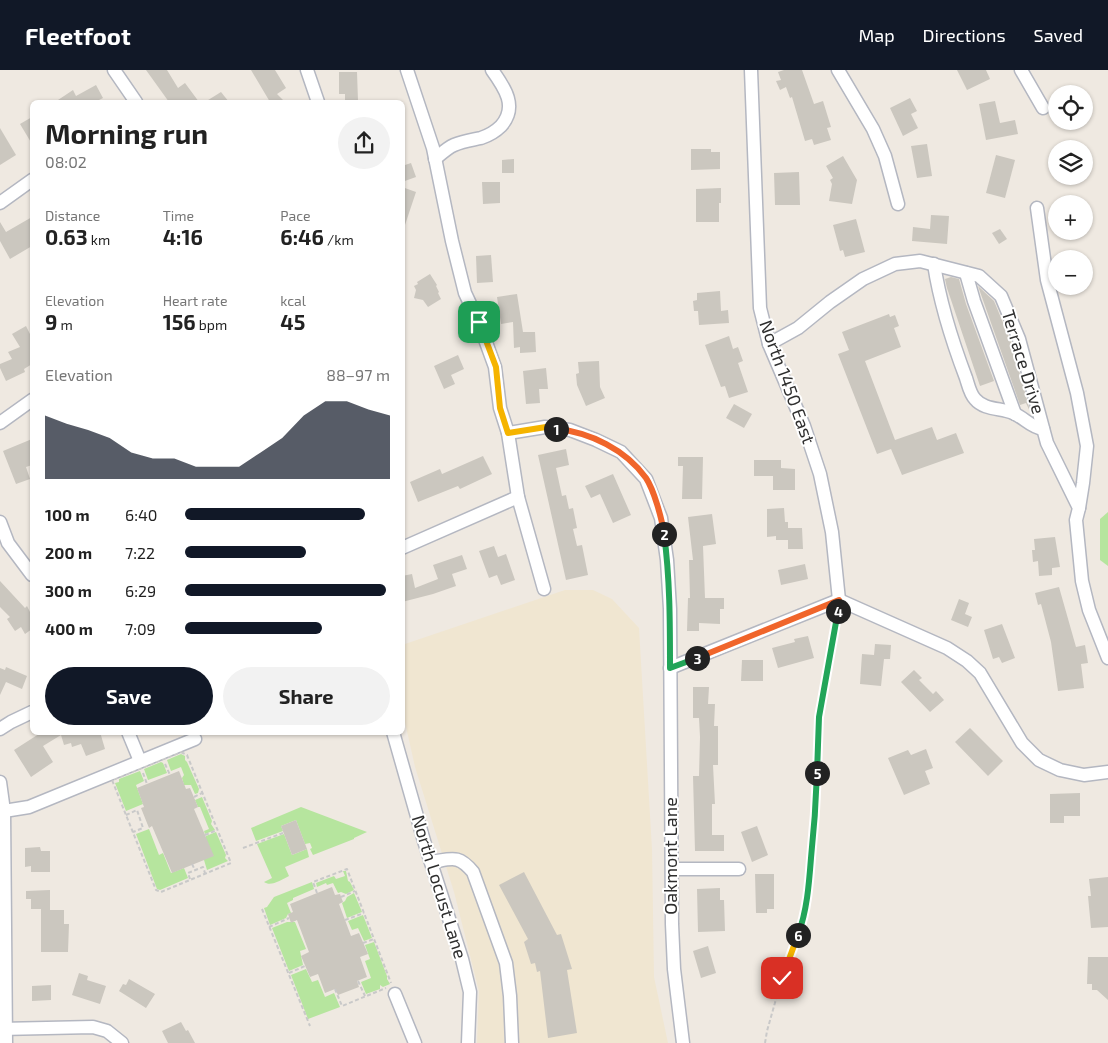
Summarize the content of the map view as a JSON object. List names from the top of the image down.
{
  "streets": {
    "street": [
      "Terrace Drive",
      "North 1450 East",
      "Oakmont Lane",
      "North Locust Lane"
    ]
  },
  "crossings": [
    ["Terrace Drive", "North 1450 East"]
  ],
  "page": {
    "header": "Fleetfoot",
    "nav": ["Map", "Directions", "Saved"],
    "map_buttons": ["+", "−"],
    "heading": ["Morning run", "08:02"],
    "stats": [
      ["Distance", "0.63 km"],
      ["Time", "4:16"],
      ["Pace", "6:46 /km"],
      ["Elevation", "9 m"],
      ["Heart rate", "156 bpm"],
      ["kcal", "45"]
    ],
    "chart": ["Elevation", "88–97 m"],
    "pins": [
      "1",
      "2",
      "4",
      "3",
      "5",
      "6"
    ],
    "list": [
      {
        "name": "100 m",
        "note": "6:40"
      },
      {
        "name": "200 m",
        "note": "7:22"
      },
      {
        "name": "300 m",
        "note": "6:29"
      },
      {
        "name": "400 m",
        "note": "7:09"
      }
    ],
    "buttons": ["Save", "Share"]
  }
}
